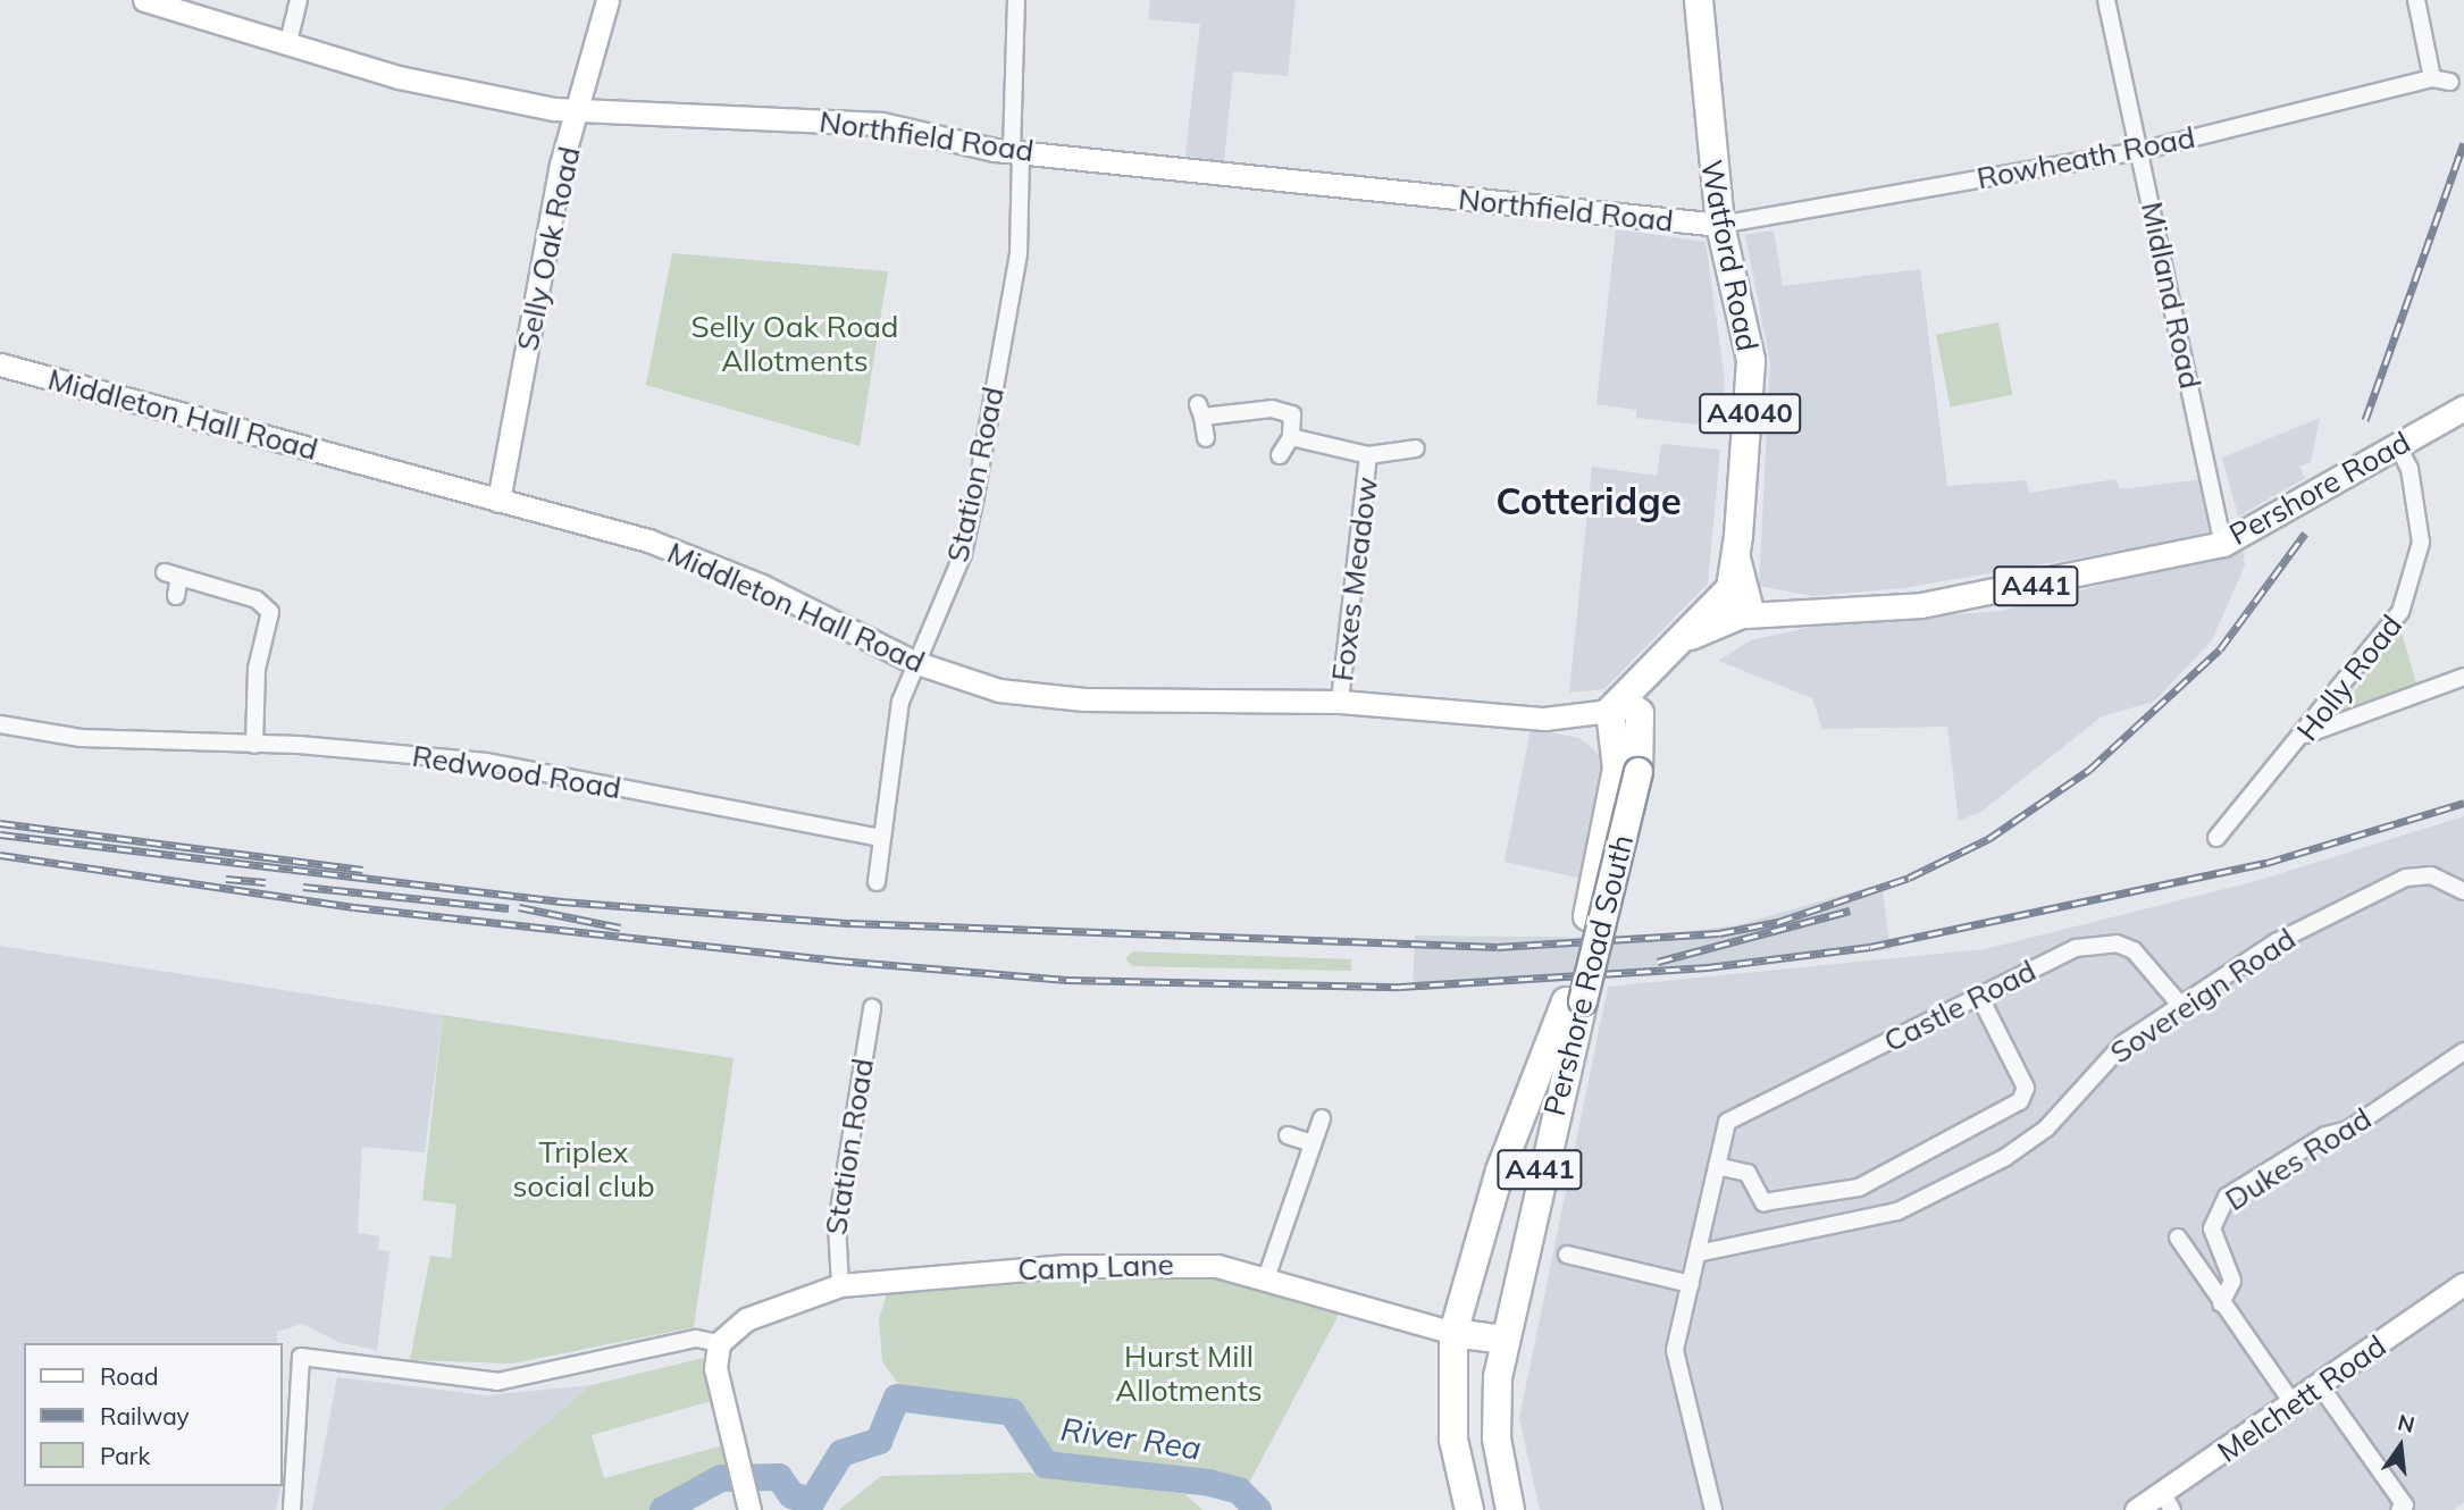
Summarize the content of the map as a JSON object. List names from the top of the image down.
{
  "streets": {
    "highway": [
      "Watford Road",
      "A4040",
      "A441",
      "Pershore Road South"
    ],
    "main road": ["Pershore Road"],
    "street": [
      "Northfield Road",
      "Rowheath Road",
      "Selly Oak Road",
      "Midland Road",
      "Middleton Hall Road",
      "Station Road",
      "Foxes Meadow",
      "Holly Road",
      "Redwood Road",
      "Sovereign Road",
      "Castle Road",
      "Dukes Road",
      "Camp Lane",
      "Melchett Road"
    ]
  },
  "crossings": [
    ["Northfield Road", "Rowheath Road"],
    ["Northfield Road", "Selly Oak Road"],
    ["Northfield Road", "Watford Road"],
    ["Northfield Road", "Station Road"],
    ["Rowheath Road", "Watford Road"],
    ["Rowheath Road", "Midland Road"],
    ["Selly Oak Road", "Middleton Hall Road"],
    ["Watford Road", "Pershore Road"],
    ["Midland Road", "Pershore Road"],
    ["Middleton Hall Road", "Station Road"],
    ["Middleton Hall Road", "Foxes Meadow"],
    ["Middleton Hall Road", "Pershore Road South"],
    ["Station Road", "Redwood Road"],
    ["Station Road", "Camp Lane"],
    ["Pershore Road", "Holly Road"],
    ["Pershore Road South", "Camp Lane"],
    ["Sovereign Road", "Castle Road"]
  ],
  "districts": ["Cotteridge"],
  "water": ["River Rea"],
  "parks": ["Selly Oak Road Allotments", "Triplex social club", "Hurst Mill Allotments"],
  "legend": ["Road", "Railway", "Park"],
  "north": "top"
}
